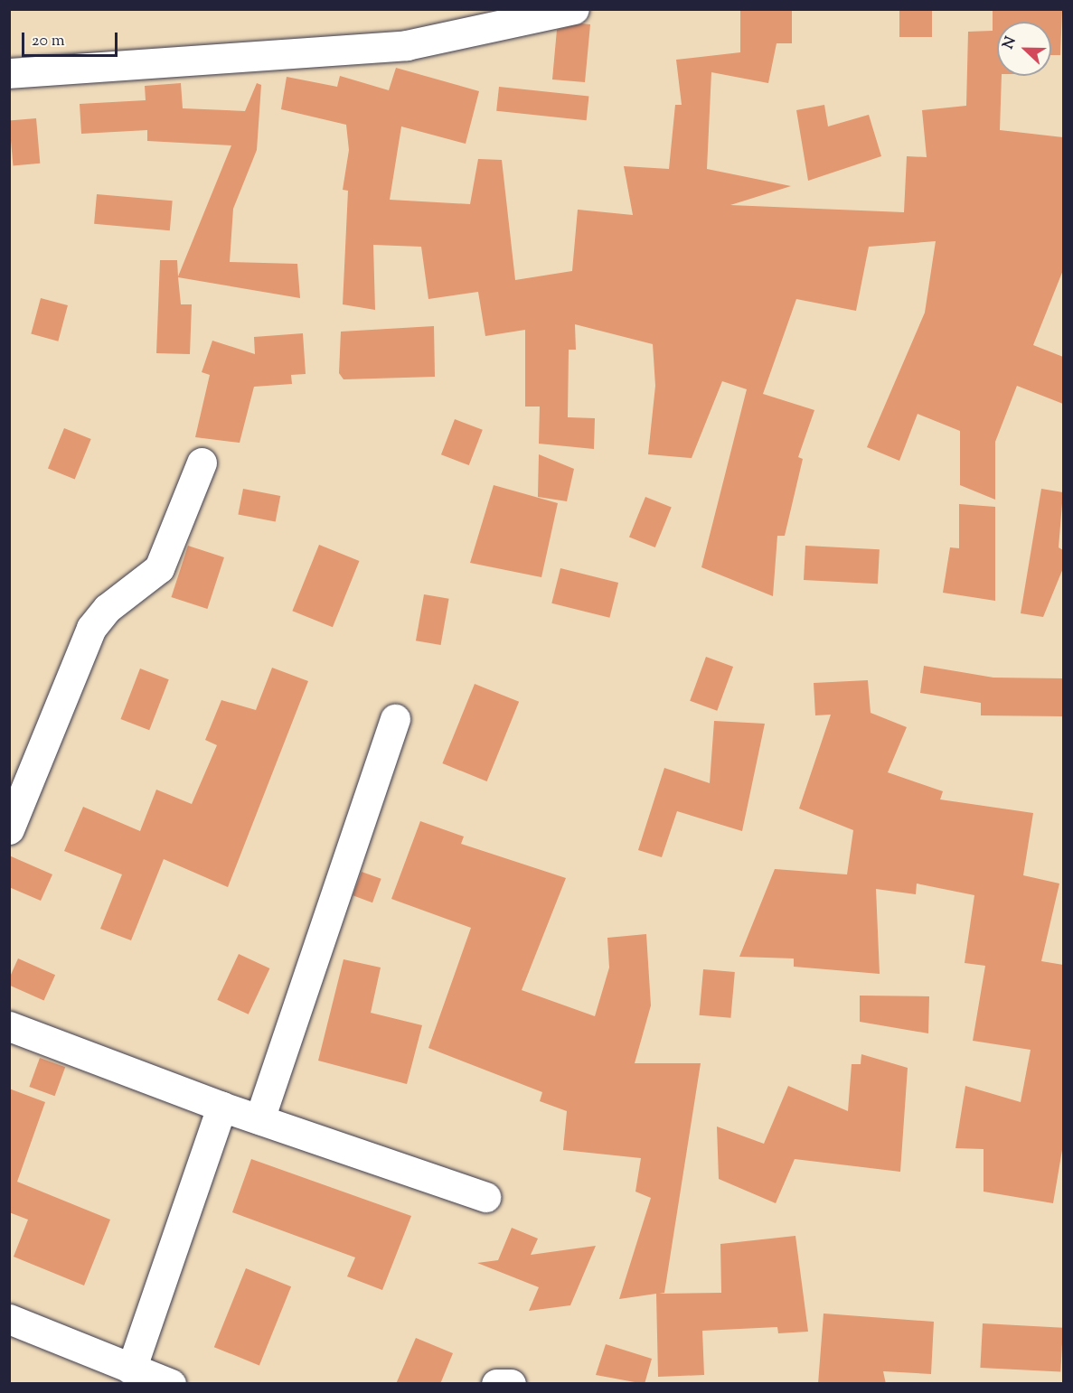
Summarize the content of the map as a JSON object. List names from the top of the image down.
{
  "scale_bar": "20 m",
  "north": "left"
}
